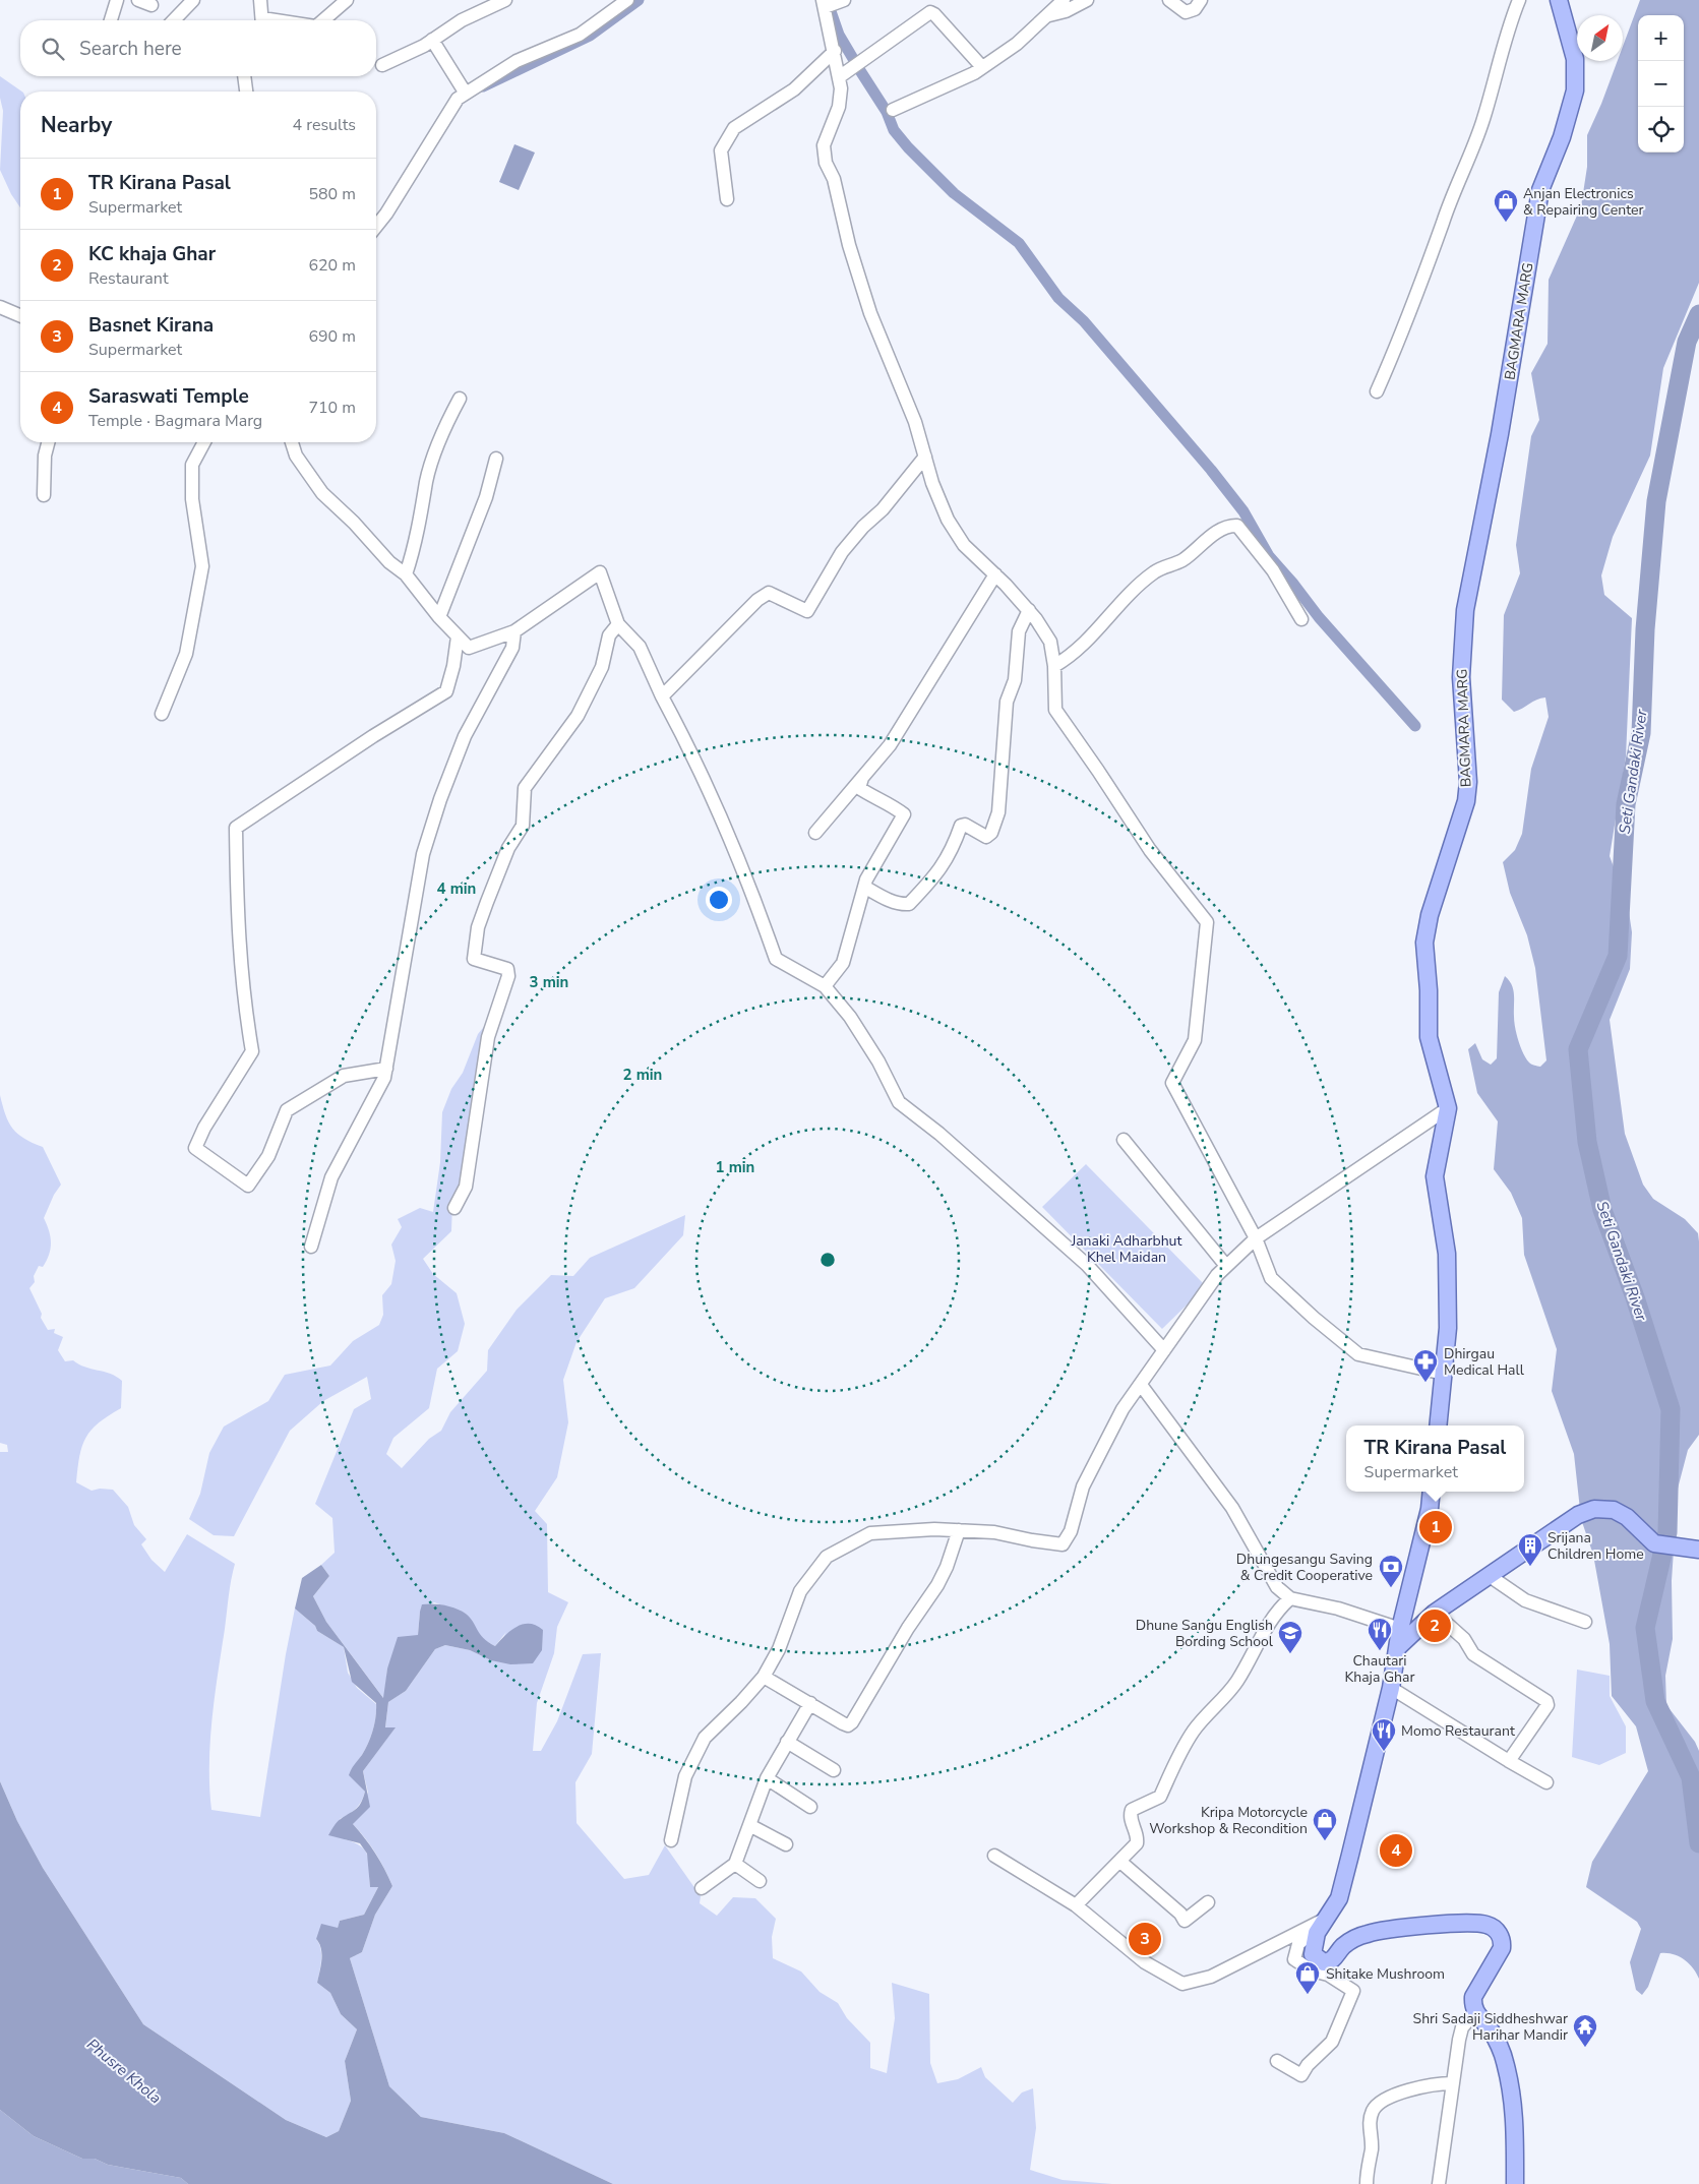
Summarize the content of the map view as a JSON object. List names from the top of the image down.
{
  "streets": {
    "main road": ["BAGMARA MARG"]
  },
  "water": ["Seti Gandaki River", "Phusre Khola"],
  "parks": ["Janaki Adharbhut Khel Maidan"],
  "places": {
    "shop": ["Anjan Electronics & Repairing Center", "Kripa Motorcycle Workshop & Recondition", "Shitake Mushroom"],
    "pharmacy": ["Dhirgau Medical Hall"],
    "building": ["Srijana Children Home"],
    "bank": ["Dhungesangu Saving & Credit Cooperative"],
    "restaurant": ["Chautari Khaja Ghar", "Momo Restaurant"],
    "school or university": ["Dhune Sangu English Bording School"],
    "temple": ["Shri Sadaji Siddheshwar Harihar Mandir"]
  },
  "north": "top right",
  "page": {
    "map_buttons": ["+", "−"],
    "search": "Search here",
    "heading": ["Nearby", "4 results"],
    "list": [
      {
        "mark": "1",
        "name": "TR Kirana Pasal",
        "note": "Supermarket",
        "value": "580 m"
      },
      {
        "mark": "2",
        "name": "KC khaja Ghar",
        "note": "Restaurant",
        "value": "620 m"
      },
      {
        "mark": "3",
        "name": "Basnet Kirana",
        "note": "Supermarket",
        "value": "690 m"
      },
      {
        "mark": "4",
        "name": "Saraswati Temple",
        "note": "Temple · Bagmara Marg",
        "value": "710 m"
      }
    ],
    "popup": ["TR Kirana Pasal", "Supermarket"],
    "pins": [
      "1",
      "2",
      "4",
      "3"
    ]
  },
  "rings": [
    "4 min",
    "3 min",
    "2 min",
    "1 min"
  ]
}
